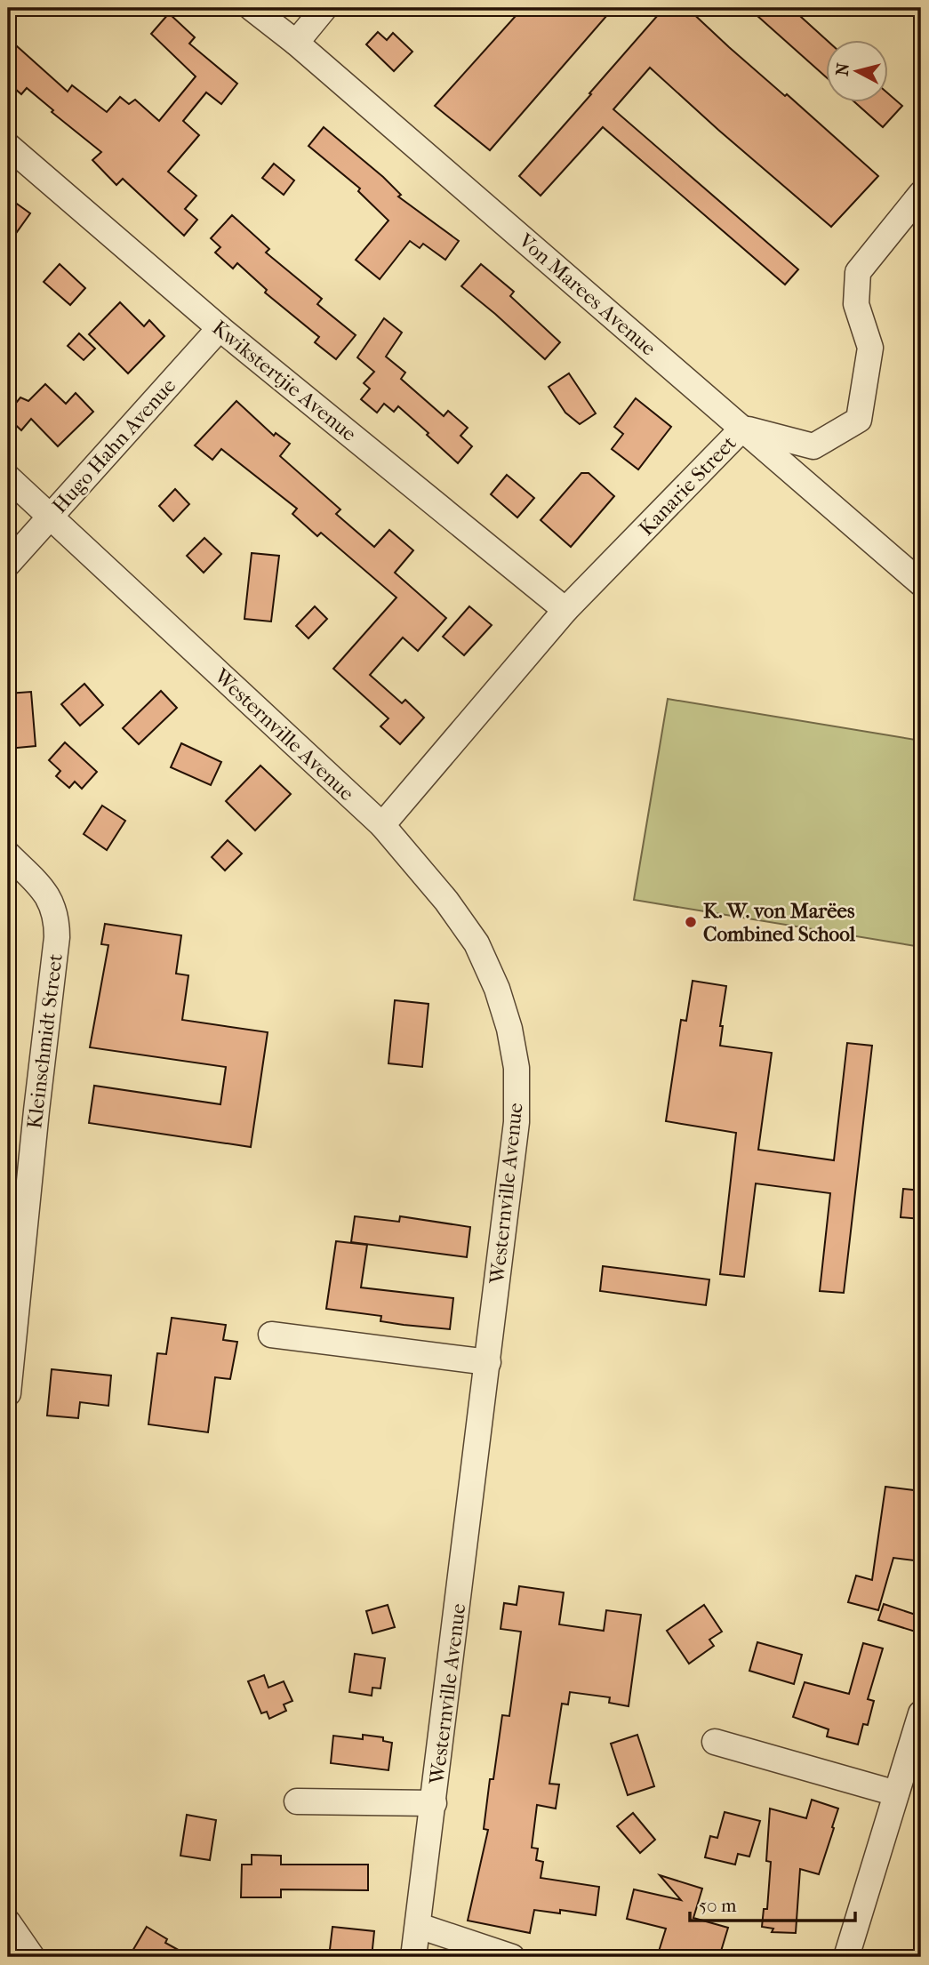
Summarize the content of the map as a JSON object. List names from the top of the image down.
{
  "streets": {
    "street": [
      "Von Marees Avenue",
      "Kwikstertjie Avenue",
      "Hugo Hahn Avenue",
      "Kanarie Street",
      "Westernville Avenue",
      "Kleinschmidt Street"
    ]
  },
  "crossings": [
    ["Von Marees Avenue", "Kanarie Street"],
    ["Kwikstertjie Avenue", "Hugo Hahn Avenue"],
    ["Kwikstertjie Avenue", "Kanarie Street"],
    ["Hugo Hahn Avenue", "Westernville Avenue"],
    ["Kanarie Street", "Westernville Avenue"]
  ],
  "places": ["K. W. von Marëes Combined School"],
  "scale_bar": "50 m",
  "north": "left"
}
